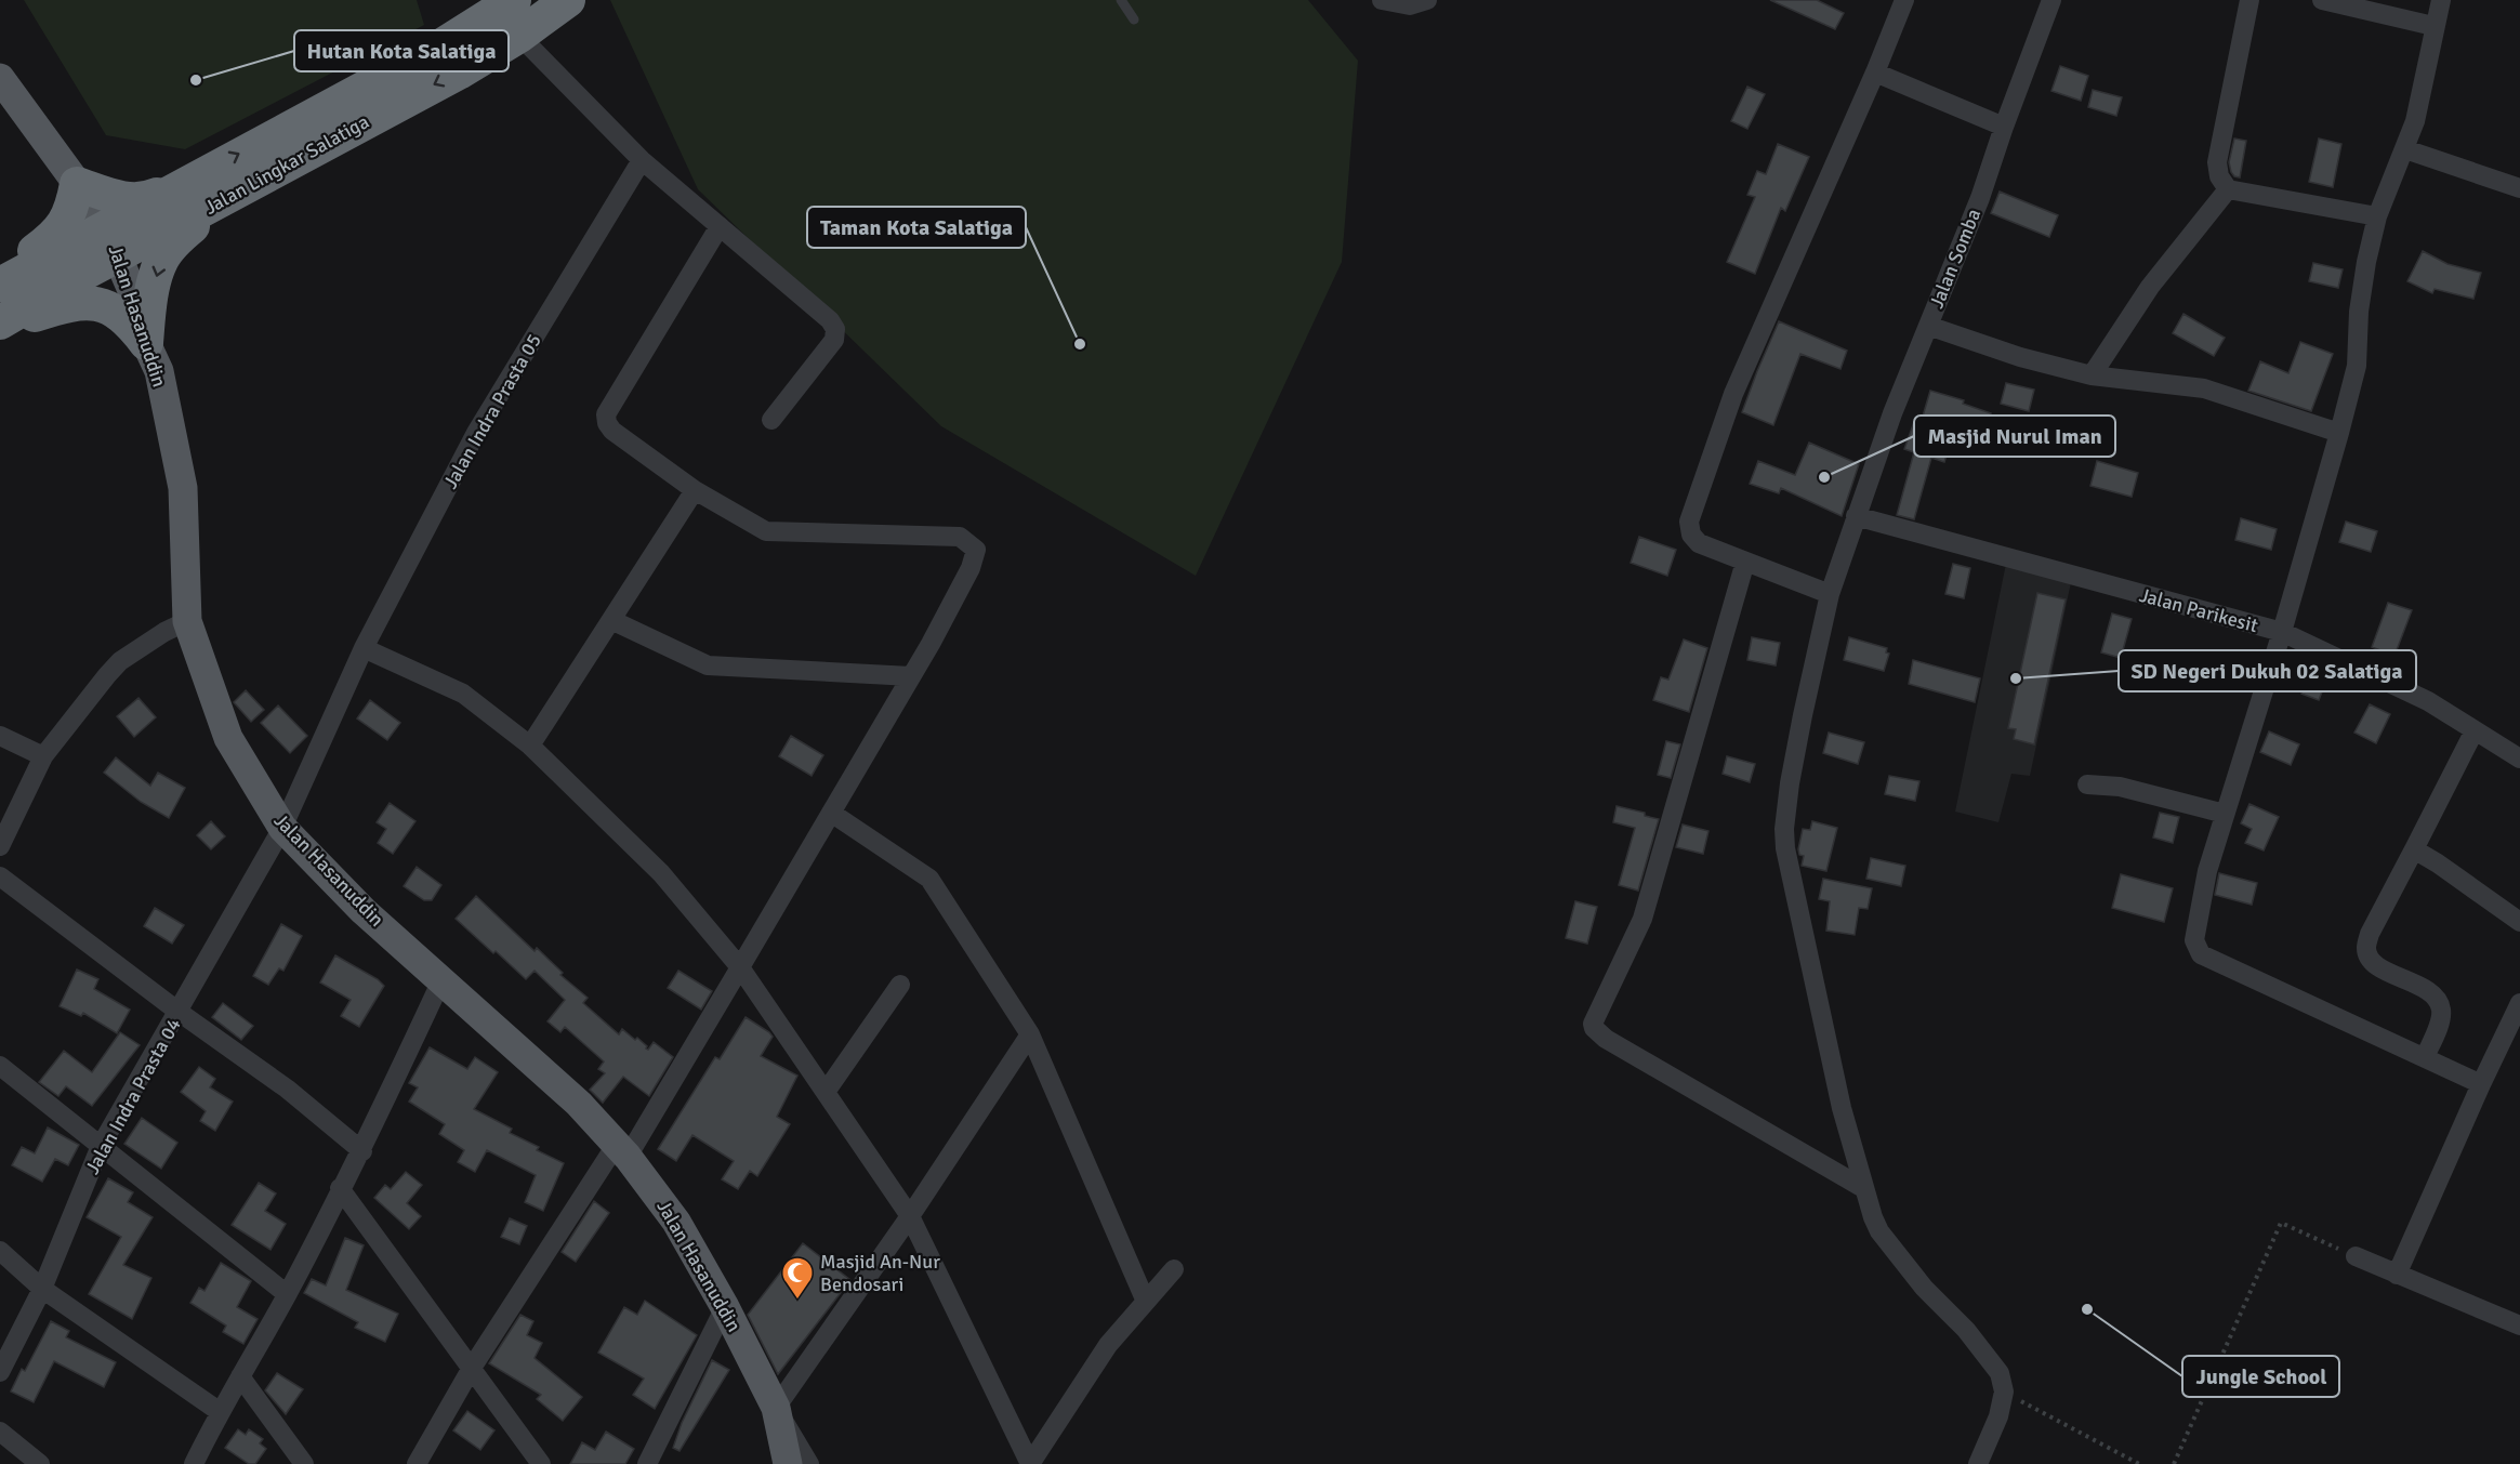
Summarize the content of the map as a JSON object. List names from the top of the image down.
{
  "streets": {
    "highway": ["Jalan Lingkar Salatiga"],
    "main road": ["Jalan Hasanuddin"],
    "street": [
      "Jalan Somba",
      "Jalan Indra Prasta 05",
      "Jalan Parikesit",
      "Jalan Indra Prasta 04"
    ]
  },
  "crossings": [
    ["Jalan Lingkar Salatiga", "Jalan Hasanuddin"],
    ["Jalan Somba", "Jalan Parikesit"],
    ["Jalan Hasanuddin", "Jalan Indra Prasta 05"],
    ["Jalan Hasanuddin", "Jalan Indra Prasta 04"],
    ["Jalan Indra Prasta 05", "Jalan Indra Prasta 04"]
  ],
  "places": {
    "other": [
      "Hutan Kota Salatiga",
      "Taman Kota Salatiga",
      "Masjid Nurul Iman",
      "SD Negeri Dukuh 02 Salatiga",
      "Jungle School"
    ],
    "mosque": ["Masjid An-Nur Bendosari"]
  }
}
